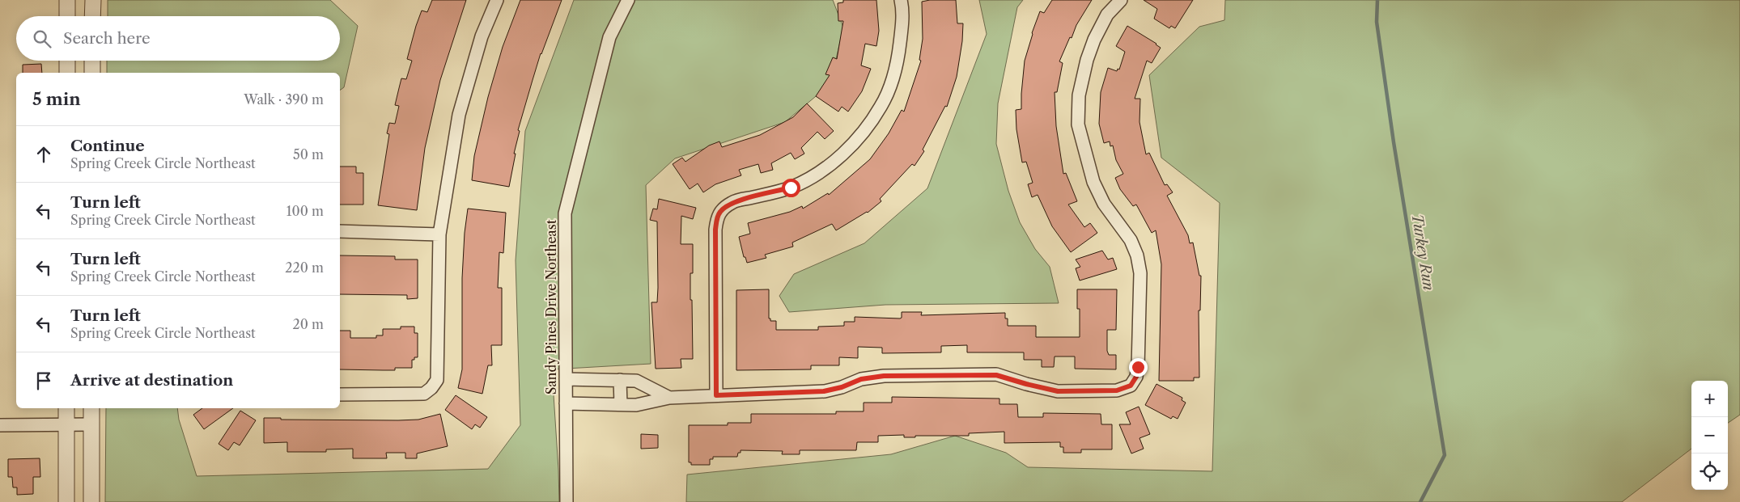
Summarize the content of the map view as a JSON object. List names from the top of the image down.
{
  "streets": {
    "street": ["Sandy Pines Drive Northeast"]
  },
  "water": ["Turkey Run"],
  "page": {
    "search": "Search here",
    "heading": ["5 min", "Walk · 390 m"],
    "list": [
      ["Continue", "Spring Creek Circle Northeast", "50 m"],
      ["Turn left", "Spring Creek Circle Northeast", "100 m"],
      ["Turn left", "Spring Creek Circle Northeast", "220 m"],
      ["Turn left", "Spring Creek Circle Northeast", "20 m"],
      "Arrive at destination"
    ],
    "map_buttons": ["+", "−"]
  }
}
